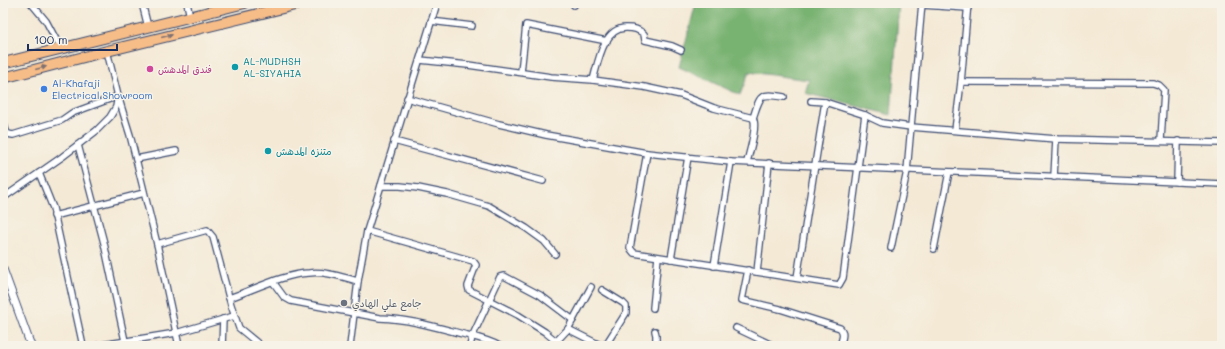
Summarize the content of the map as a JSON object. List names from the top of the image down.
{
  "places": [
    "AL-MUDHSH AL-SIYAHIA",
    "فندق المدهش",
    "Al-Khafaji Electrical Showroom",
    "متنزه المدهش",
    "جامع علي الهادي"
  ],
  "scale_bar": "100 m"
}
